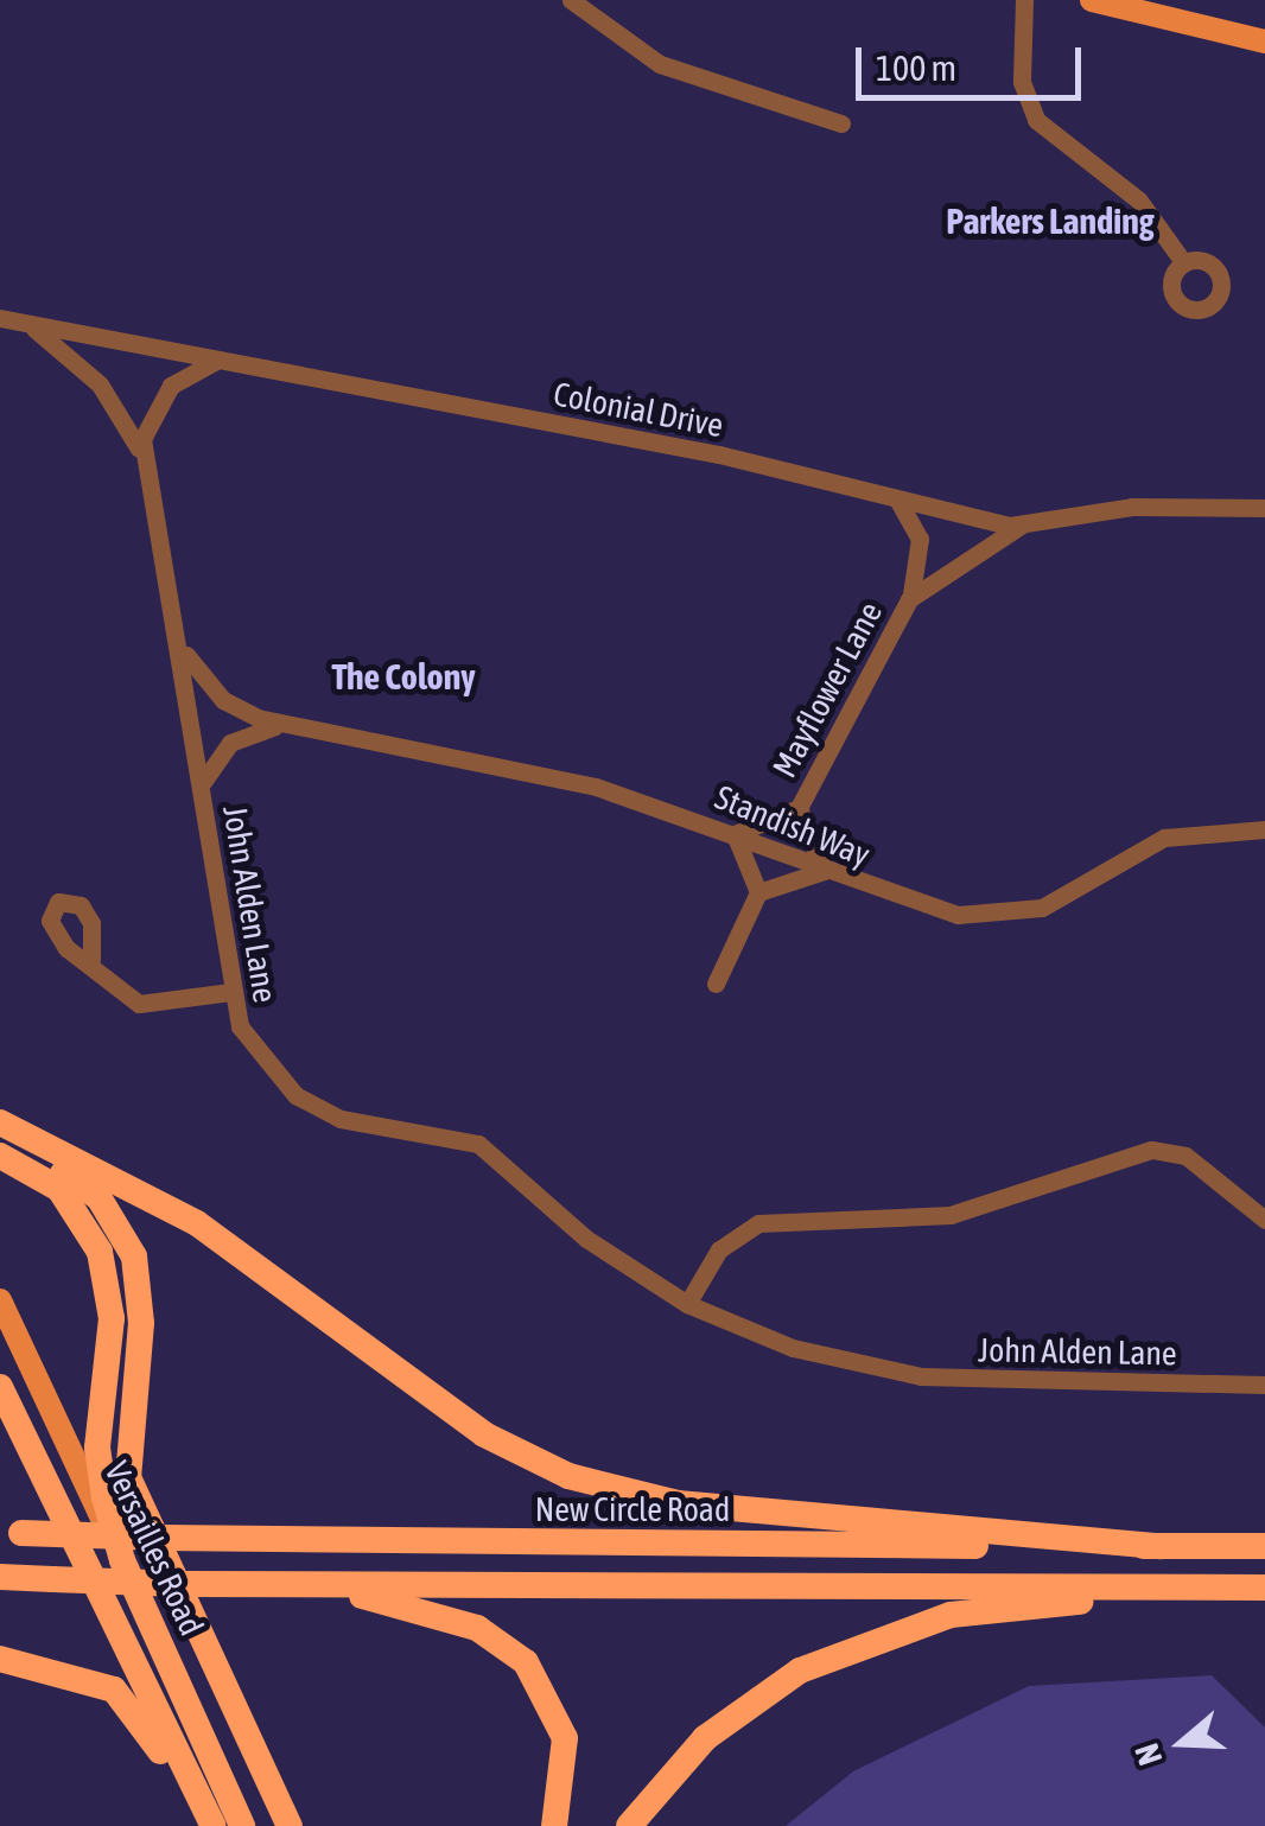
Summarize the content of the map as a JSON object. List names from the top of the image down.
{
  "streets": {
    "highway": ["New Circle Road", "Versailles Road"],
    "street": [
      "Colonial Drive",
      "Mayflower Lane",
      "Standish Way",
      "John Alden Lane"
    ]
  },
  "crossings": [
    ["Colonial Drive", "Mayflower Lane"],
    ["Colonial Drive", "John Alden Lane"],
    ["Mayflower Lane", "Standish Way"],
    ["Standish Way", "John Alden Lane"]
  ],
  "districts": ["Parkers Landing", "The Colony"],
  "scale_bar": "100 m",
  "north": "left"
}
